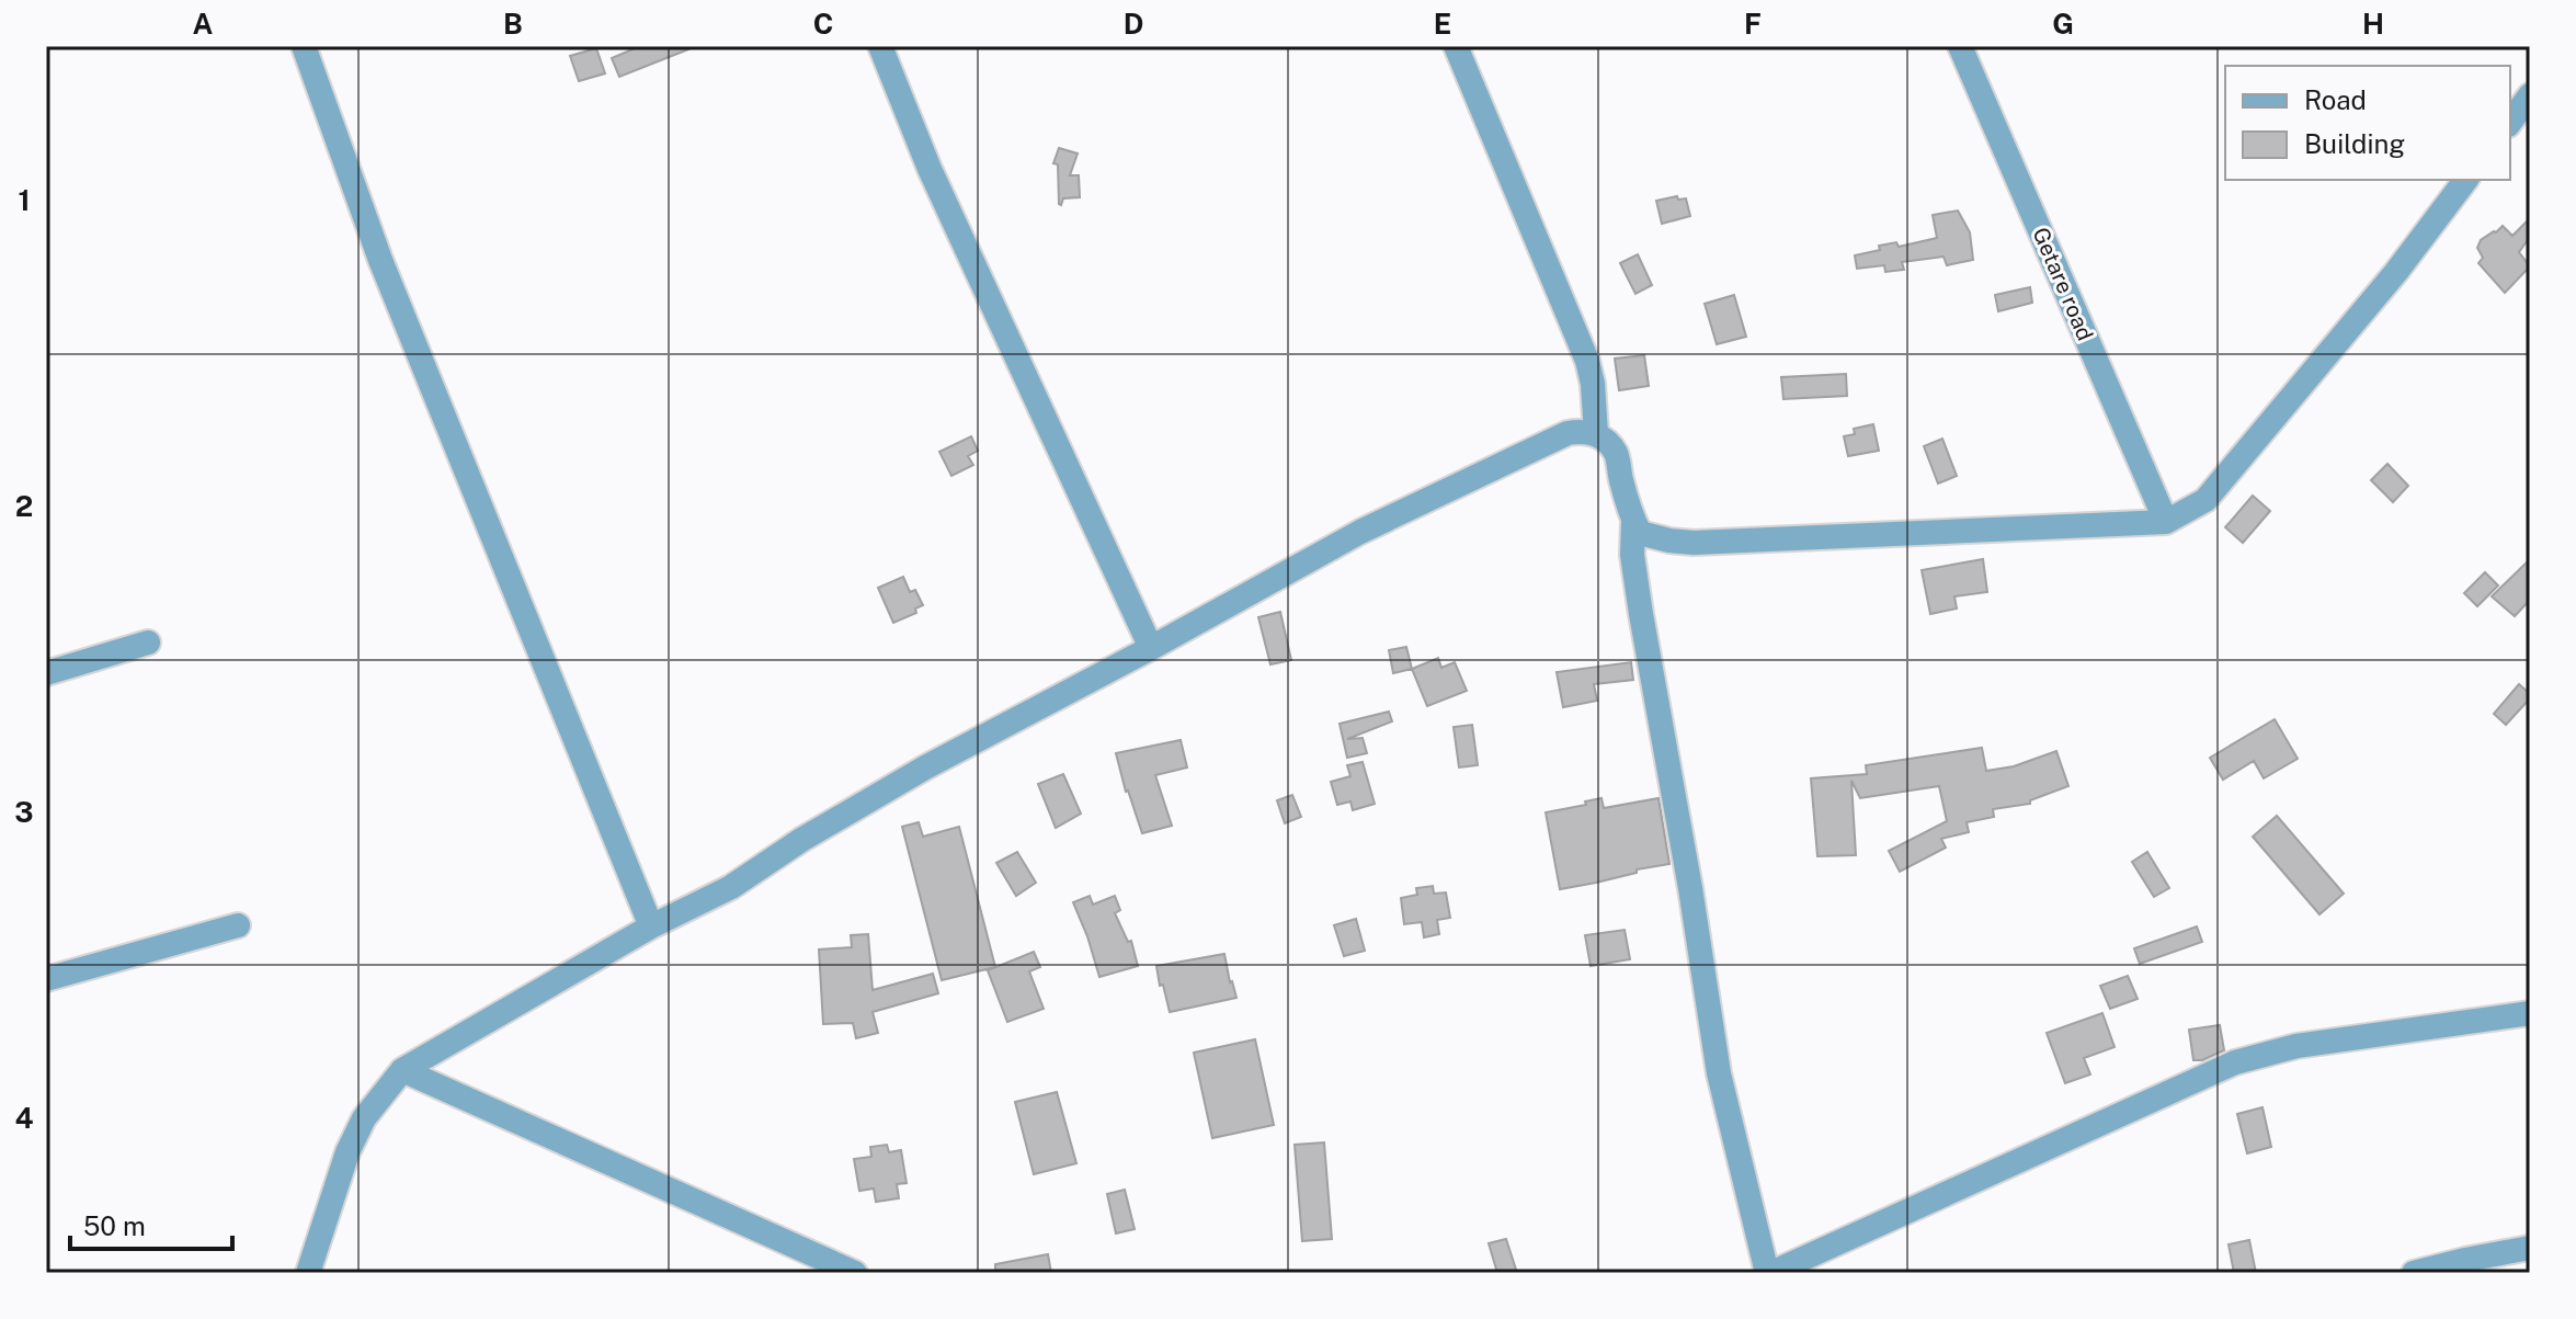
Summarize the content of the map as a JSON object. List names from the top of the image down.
{
  "streets": {
    "street": ["Getare road"]
  },
  "legend": ["Road", "Building"],
  "scale_bar": "50 m",
  "grid": {
    "columns": [
      "A",
      "B",
      "C",
      "D",
      "E",
      "F",
      "G",
      "H"
    ],
    "rows": [
      "1",
      "2",
      "3",
      "4"
    ]
  }
}
